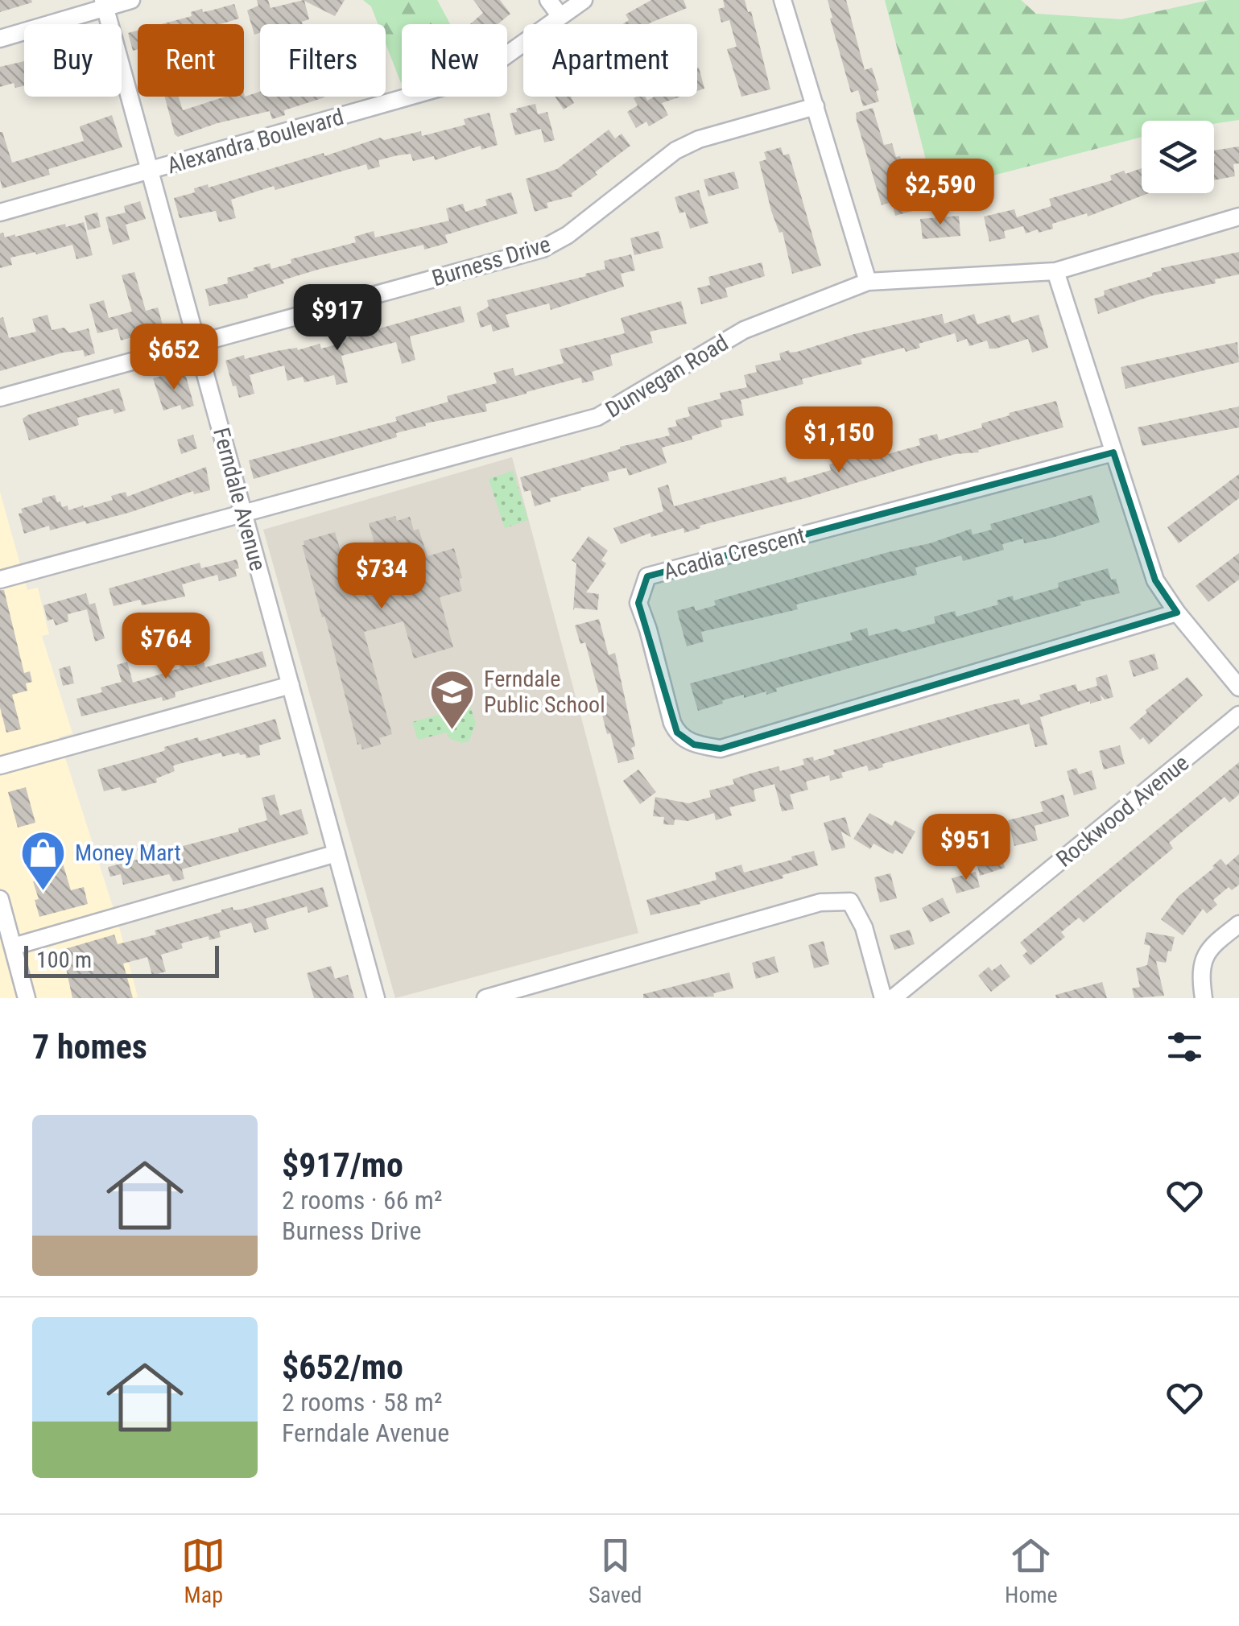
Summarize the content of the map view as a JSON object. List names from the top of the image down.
{
  "streets": {
    "street": [
      "Alexandra Boulevard",
      "Burness Drive",
      "Dunvegan Road",
      "Ferndale Avenue",
      "Acadia Crescent",
      "Rockwood Avenue"
    ]
  },
  "crossings": [
    ["Alexandra Boulevard", "Ferndale Avenue"],
    ["Burness Drive", "Ferndale Avenue"],
    ["Dunvegan Road", "Ferndale Avenue"]
  ],
  "places": {
    "school or university": ["Ferndale Public School"],
    "shop": ["Money Mart"]
  },
  "scale_bar": "100 m",
  "page": {
    "chip": [
      "Buy",
      "Rent",
      "Filters",
      "New",
      "Apartment"
    ],
    "price": [
      "$2,590",
      "$917",
      "$652",
      "$1,150",
      "$734",
      "$764",
      "$951"
    ],
    "scale": "100 m",
    "heading": "7 homes",
    "list": [
      {
        "name": "$917/mo",
        "note": "2 rooms · 66 m² · Burness Drive"
      },
      {
        "name": "$652/mo",
        "note": "2 rooms · 58 m² · Ferndale Avenue"
      }
    ],
    "tabs": ["Map", "Saved", "Home"]
  }
}
